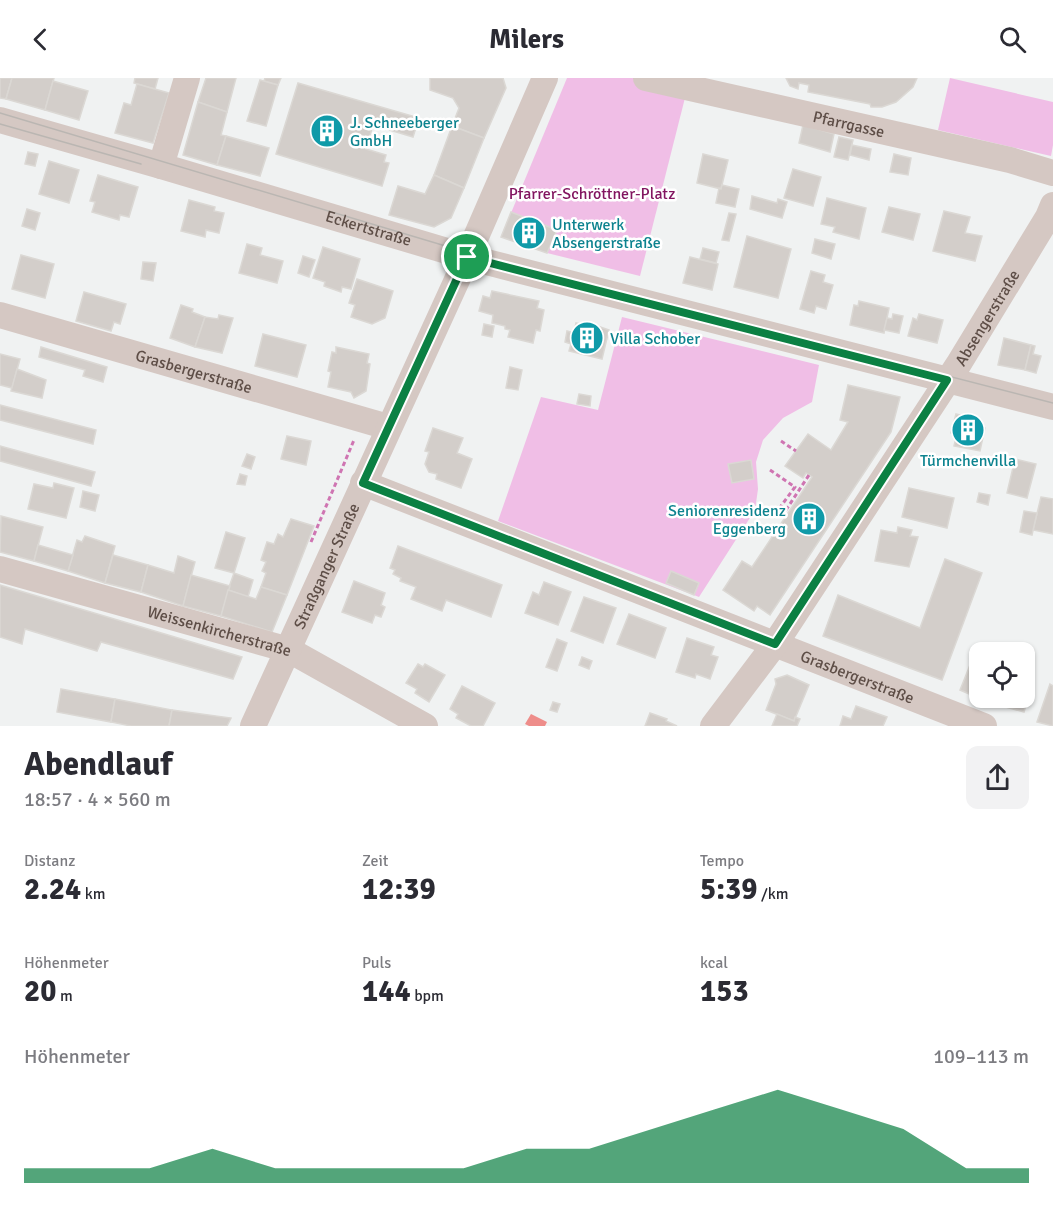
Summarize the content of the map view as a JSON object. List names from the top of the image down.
{
  "streets": {
    "street": [
      "Pfarrgasse",
      "Eckertstraße",
      "Absengerstraße",
      "Grasbergerstraße",
      "Straßganger Straße",
      "Weissenkircherstraße"
    ]
  },
  "crossings": [
    ["Eckertstraße", "Absengerstraße"],
    ["Eckertstraße", "Straßganger Straße"],
    ["Absengerstraße", "Grasbergerstraße"],
    ["Grasbergerstraße", "Straßganger Straße"],
    ["Straßganger Straße", "Weissenkircherstraße"]
  ],
  "parks": ["Pfarrer-Schröttner-Platz"],
  "places": {
    "building": [
      "J. Schneeberger GmbH",
      "Unterwerk Absengerstraße",
      "Villa Schober",
      "Türmchenvilla",
      "Seniorenresidenz Eggenberg"
    ]
  },
  "page": {
    "header": "Milers",
    "heading": ["Abendlauf", "18:57 · 4 × 560 m"],
    "stats": [
      ["Distanz", "2.24 km"],
      ["Zeit", "12:39"],
      ["Tempo", "5:39 /km"],
      ["Höhenmeter", "20 m"],
      ["Puls", "144 bpm"],
      ["kcal", "153"]
    ],
    "chart": ["Höhenmeter", "109–113 m"]
  }
}
